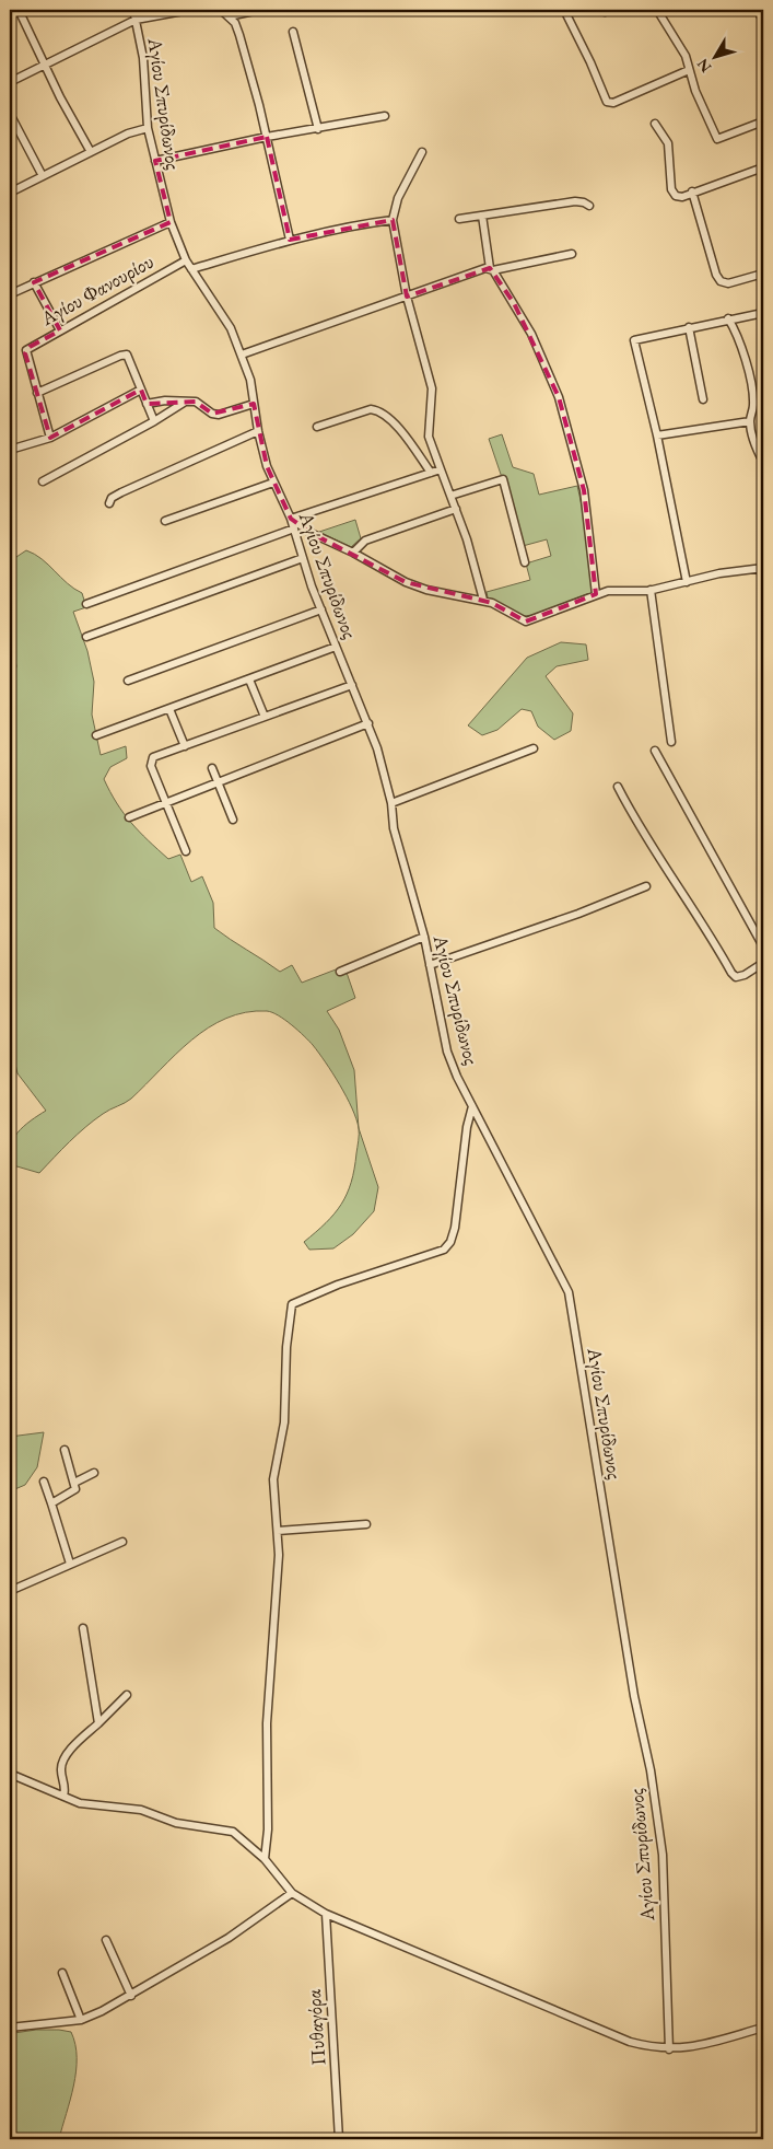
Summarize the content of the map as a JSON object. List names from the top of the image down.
{
  "streets": {
    "street": ["Αγίου Σπυρίδωνος", "Αγίου Φανουρίου", "Πυθαγόρα"]
  },
  "crossings": [
    ["Αγίου Σπυρίδωνος", "Αγίου Φανουρίου"]
  ],
  "north": "bottom left"
}
